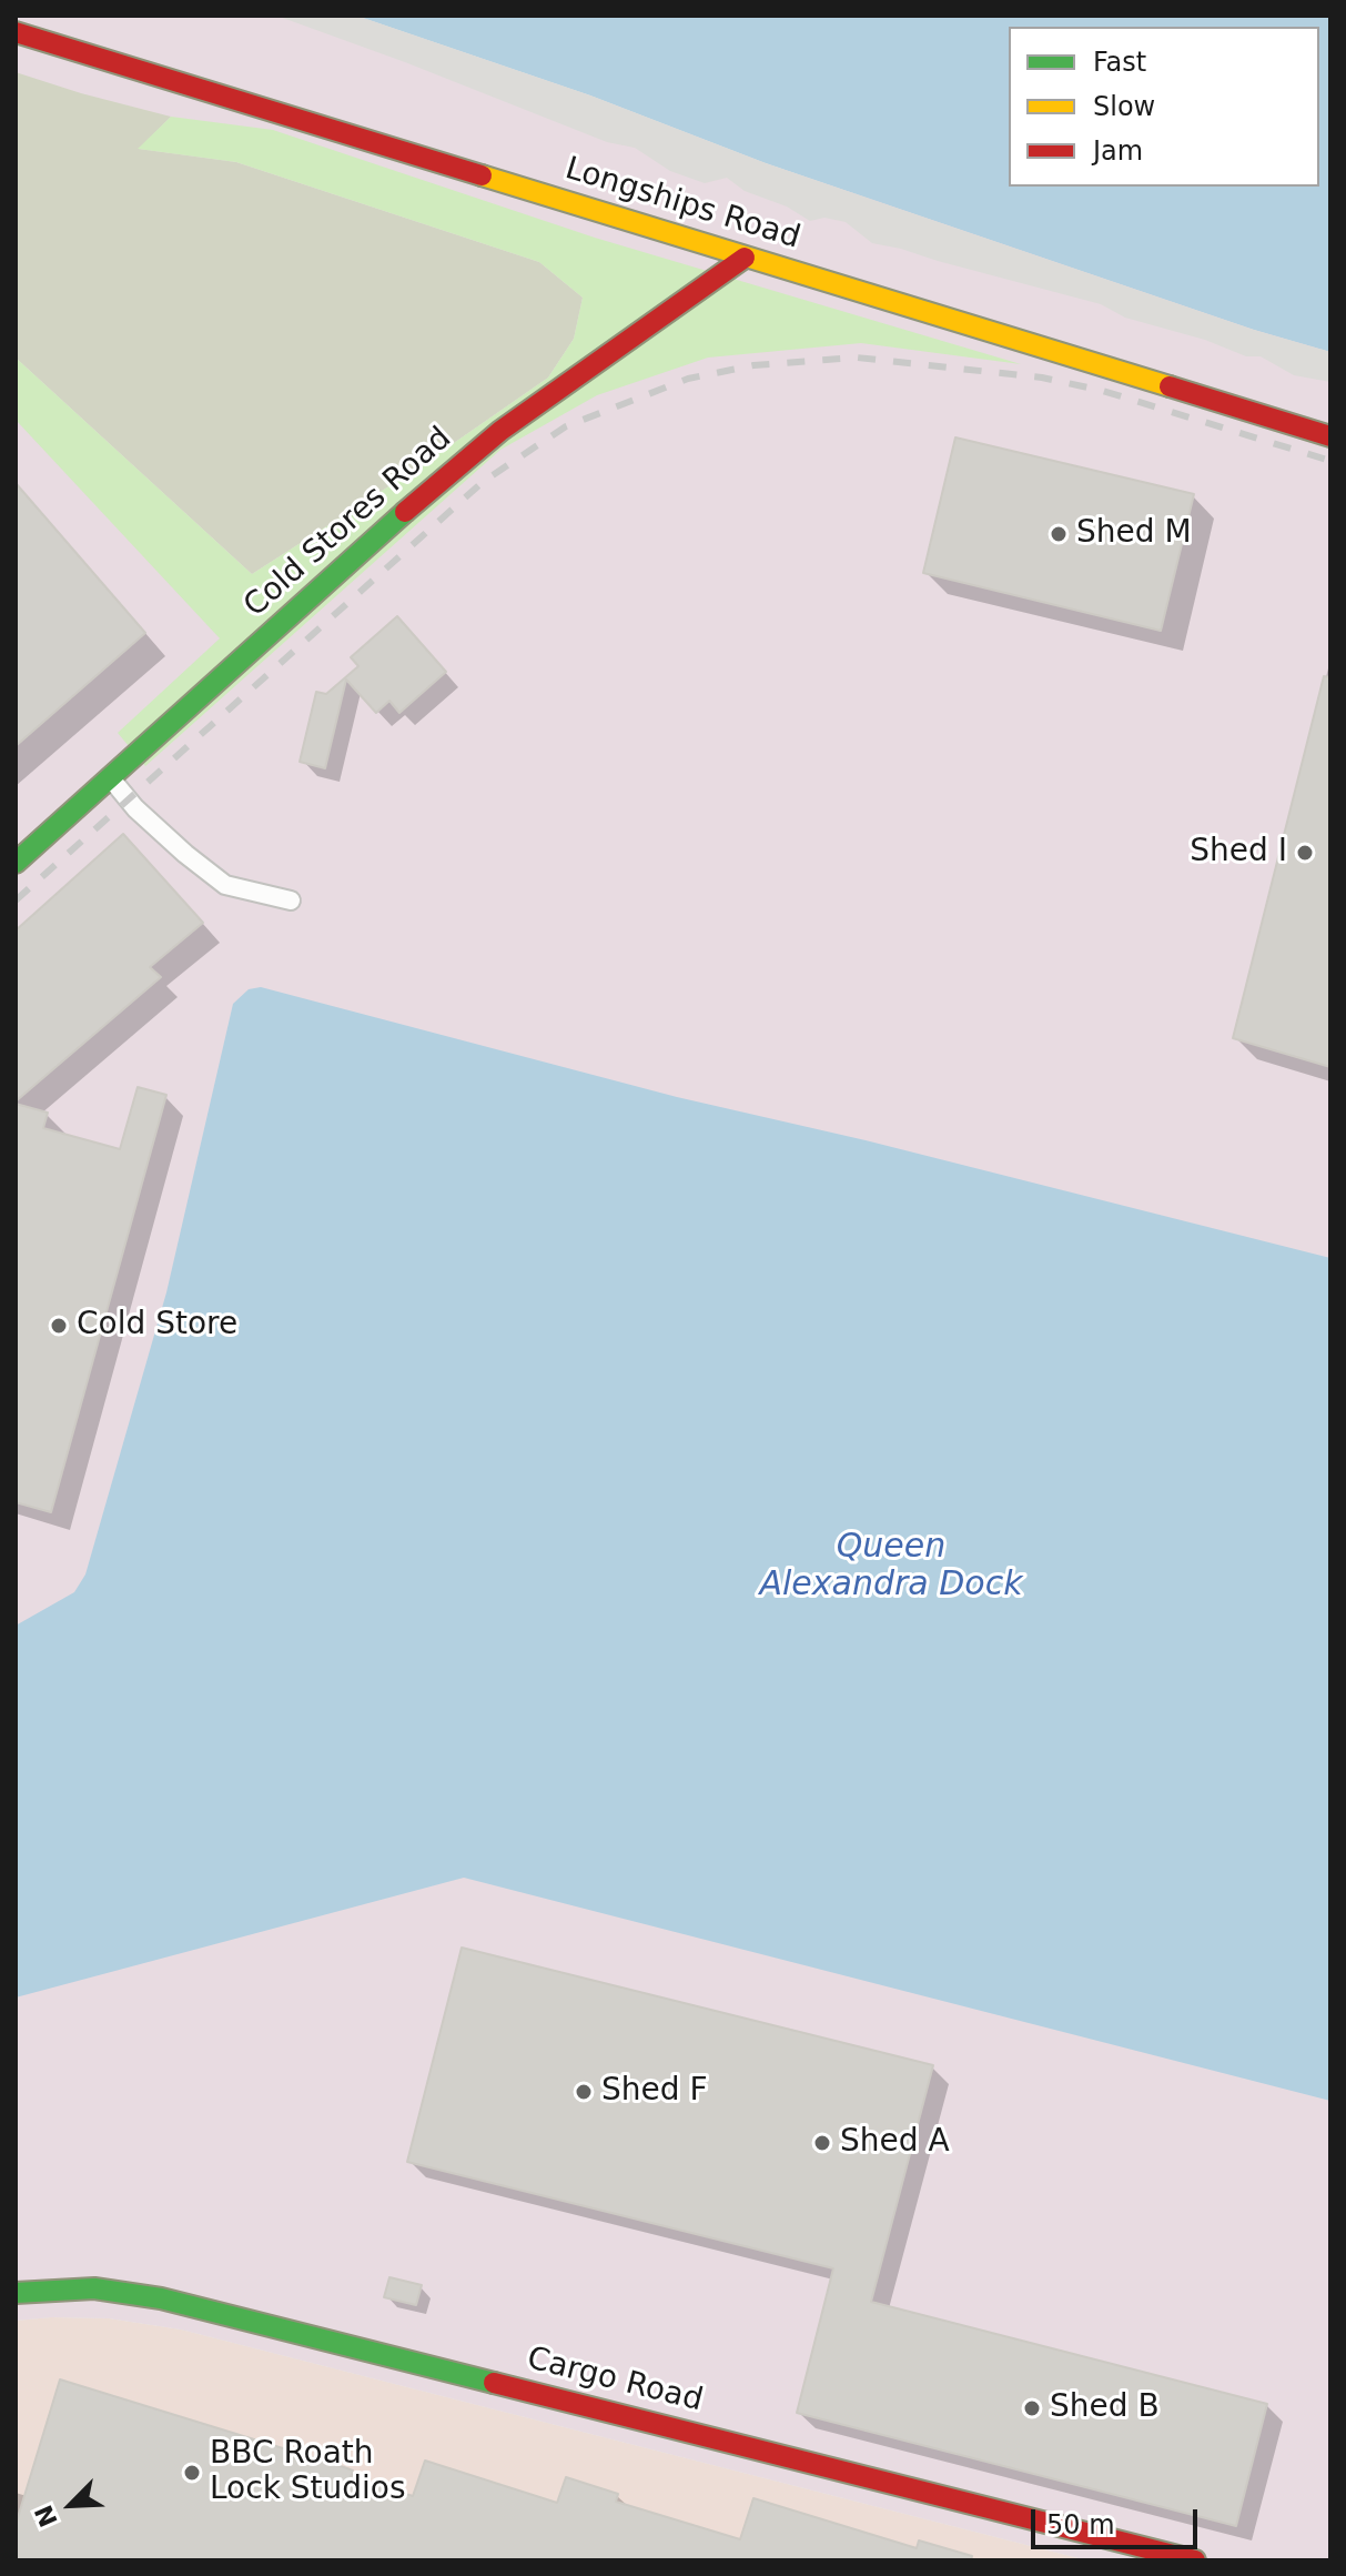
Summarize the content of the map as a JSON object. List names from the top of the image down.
{
  "streets": {
    "street": ["Longships Road", "Cold Stores Road", "Cargo Road"]
  },
  "crossings": [
    ["Longships Road", "Cold Stores Road"]
  ],
  "water": ["Queen Alexandra Dock"],
  "places": [
    "Shed M",
    "Shed I",
    "Cold Store",
    "Shed F",
    "Shed A",
    "Shed B",
    "BBC Roath Lock Studios"
  ],
  "legend": ["Fast", "Slow", "Jam"],
  "scale_bar": "50 m",
  "north": "bottom left"
}
